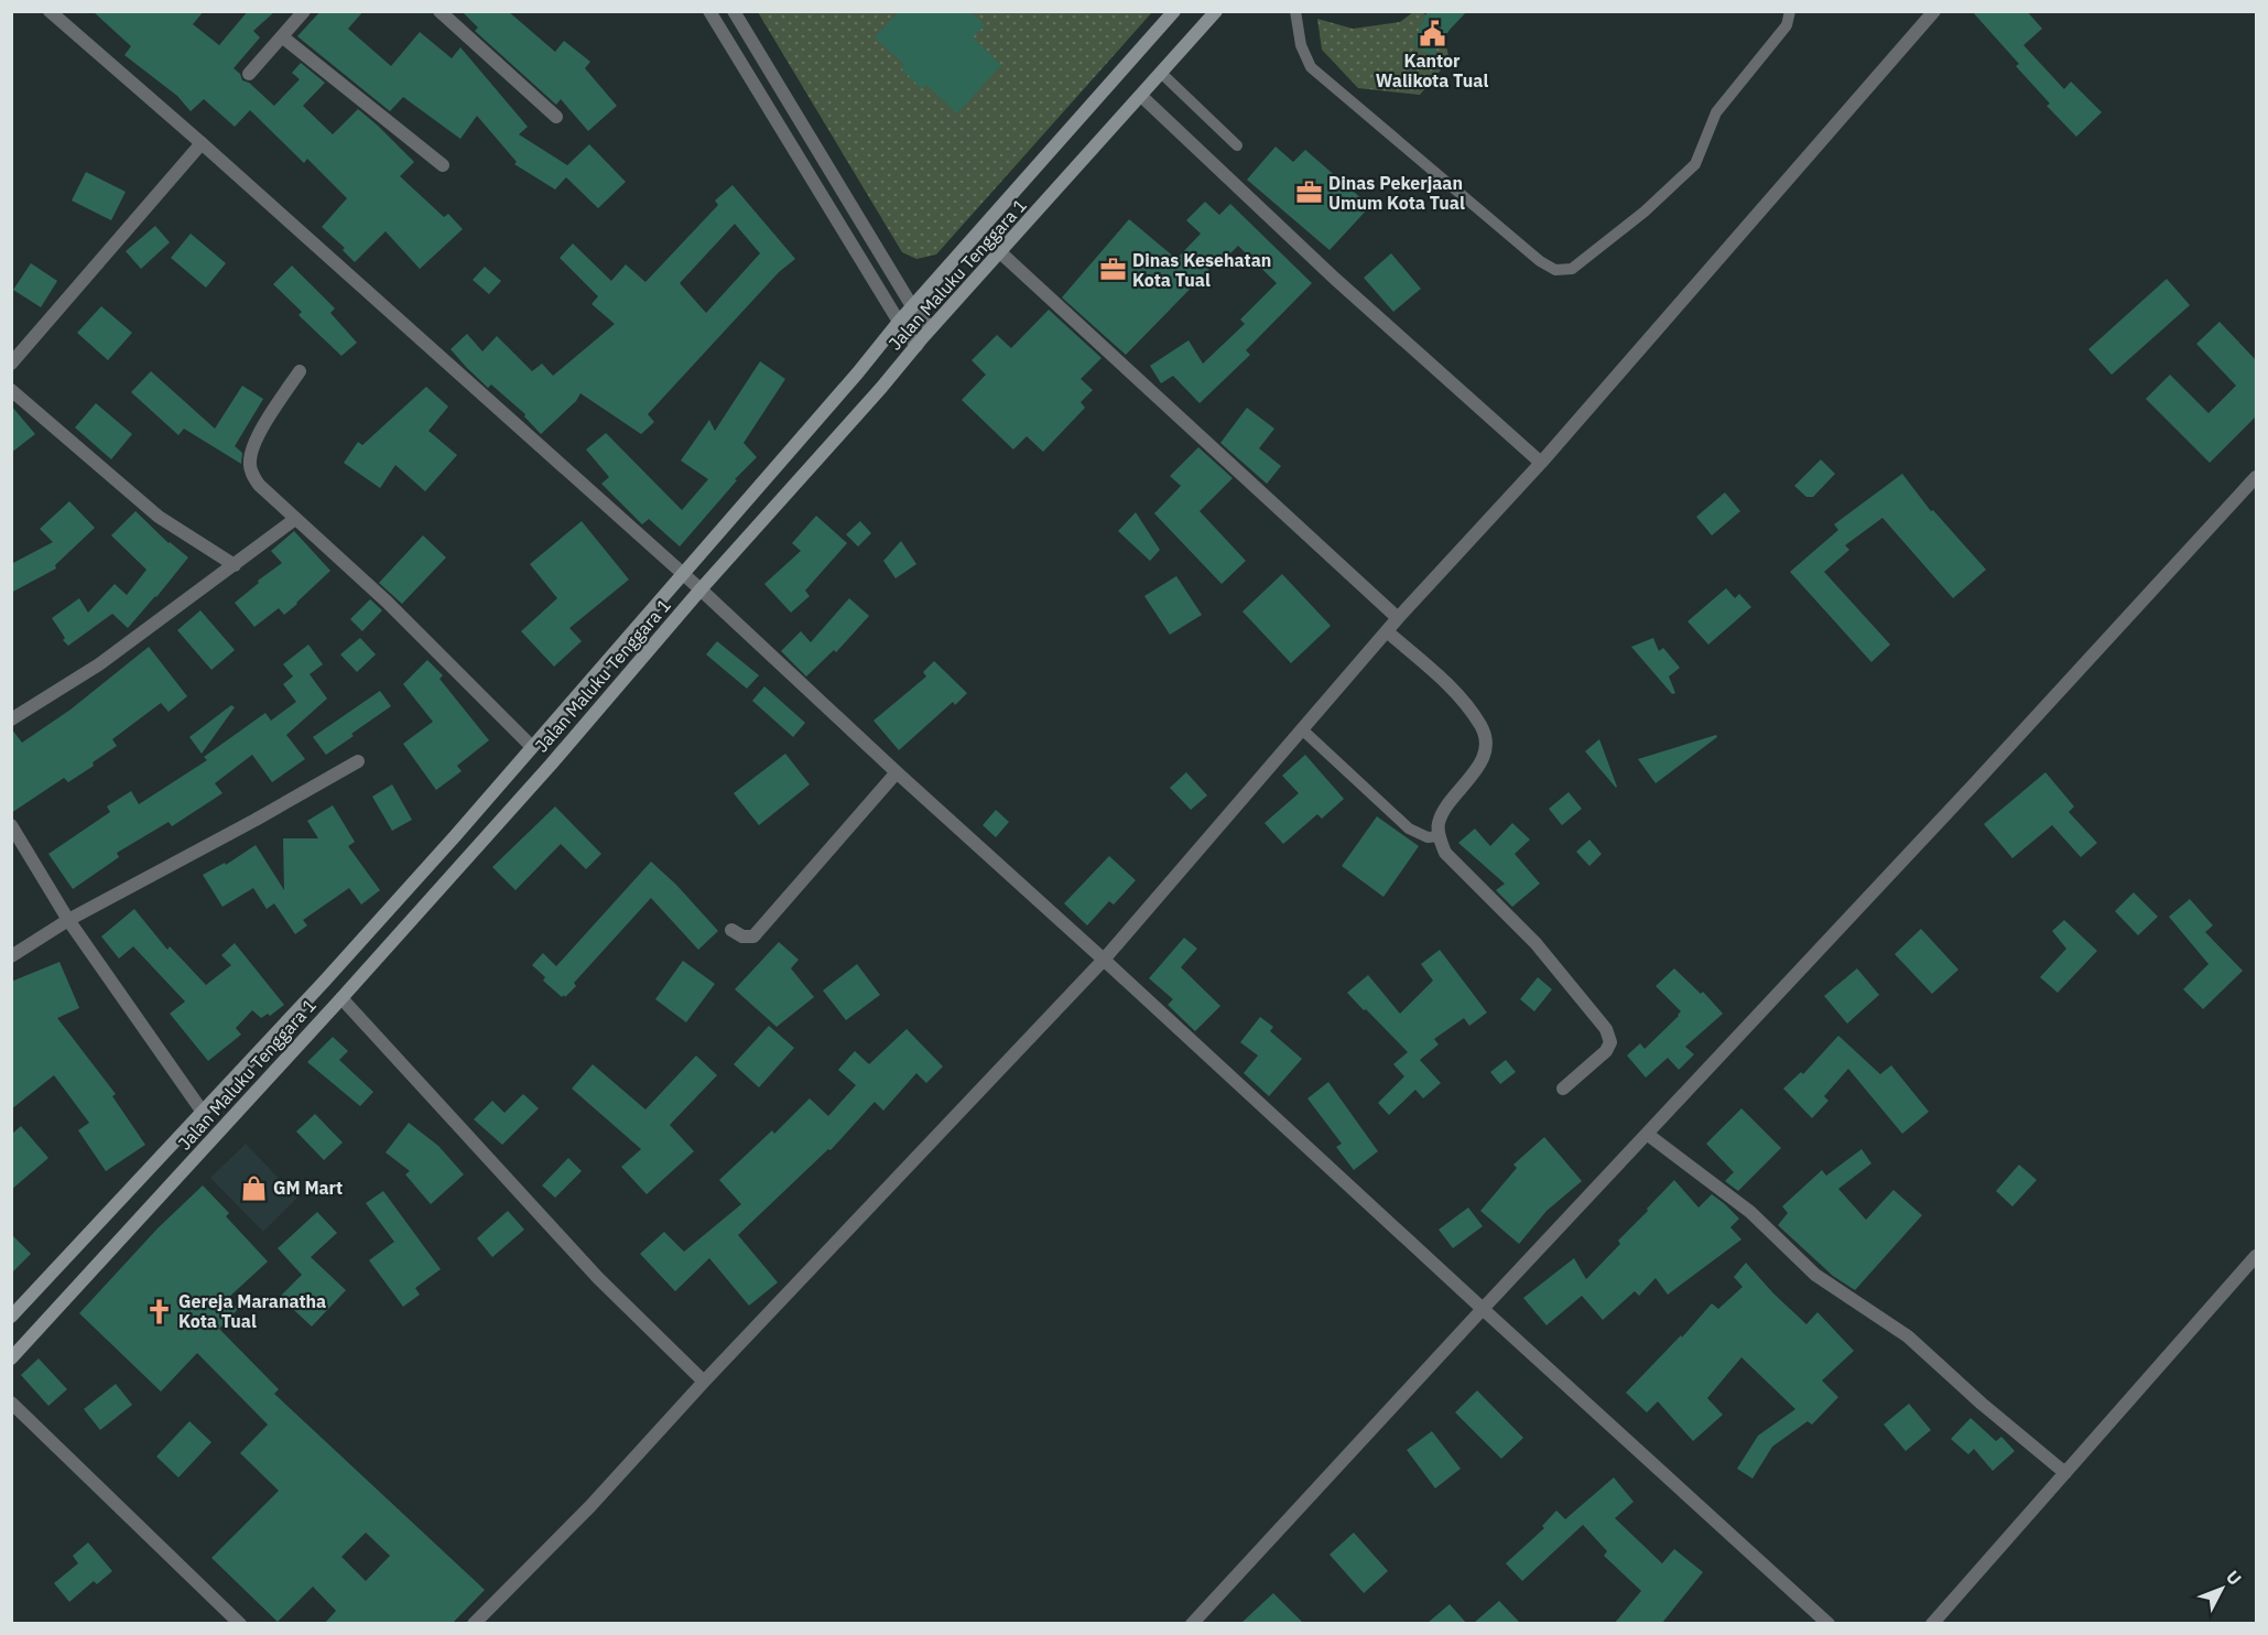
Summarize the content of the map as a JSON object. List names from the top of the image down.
{
  "streets": {
    "main road": ["Jalan Maluku Tenggara 1"]
  },
  "places": {
    "public building": ["Kantor Walikota Tual"],
    "office": ["Dinas Pekerjaan Umum Kota Tual", "Dinas Kesehatan Kota Tual"],
    "shop": ["GM Mart"],
    "church": ["Gereja Maranatha Kota Tual"]
  },
  "north": "top right"
}
